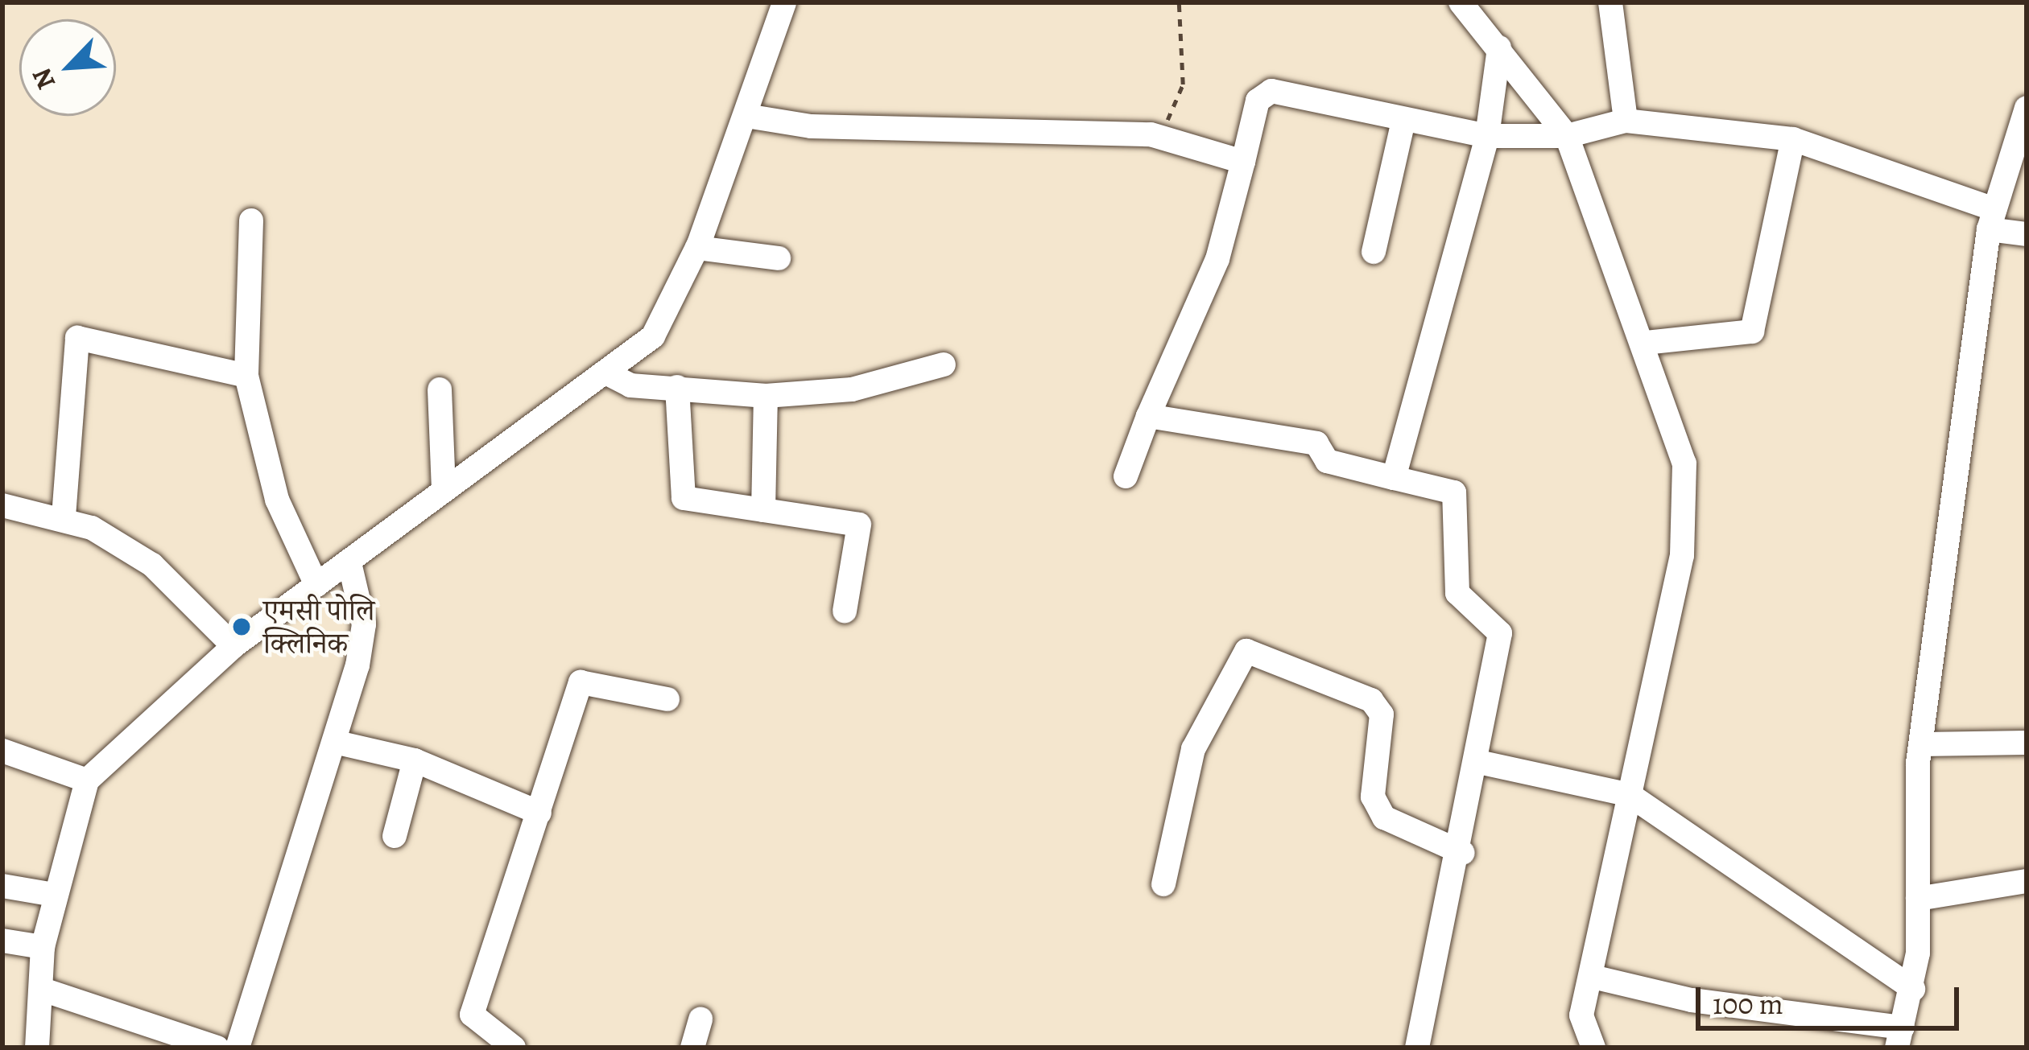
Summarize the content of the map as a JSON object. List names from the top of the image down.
{
  "places": ["एमसी पोलि क्लिनिक"],
  "scale_bar": "100 m",
  "north": "bottom left"
}
